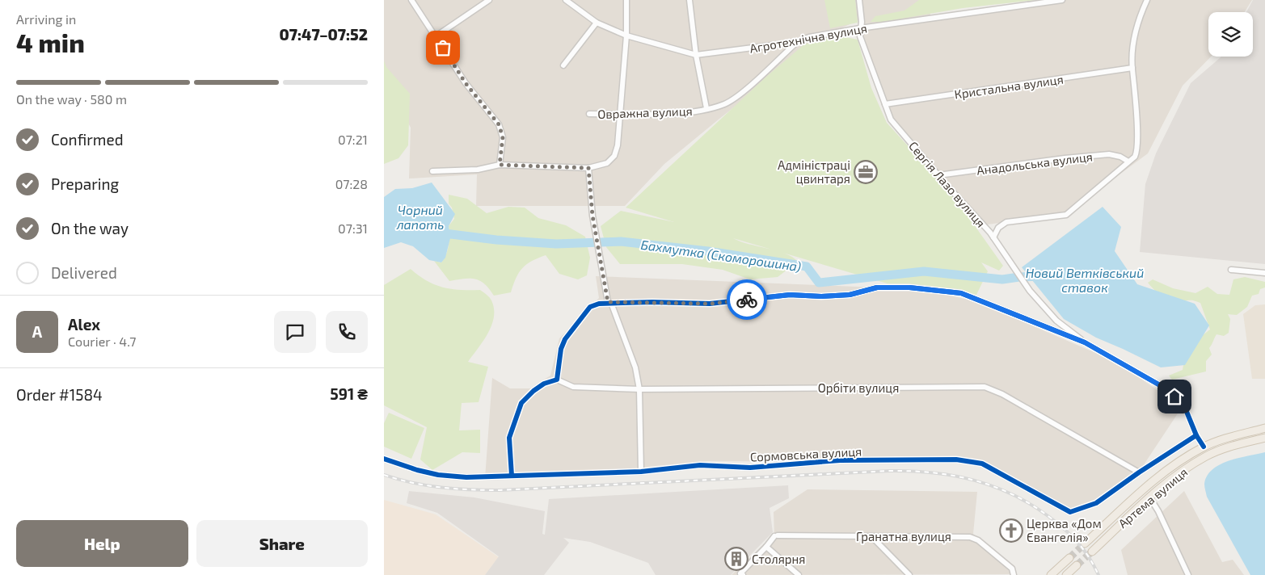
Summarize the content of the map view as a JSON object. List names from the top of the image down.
{
  "streets": {
    "main road": ["Артема вулиця"],
    "street": [
      "Агротехнічна вулиця",
      "Кристальна вулиця",
      "Овражна вулиця",
      "Анадольська вулиця",
      "Сергія Лазо вулиця",
      "Орбіти вулиця",
      "Сормовська вулиця",
      "Гранатна вулиця"
    ]
  },
  "crossings": [
    ["Агротехнічна вулиця", "Овражна вулиця"],
    ["Агротехнічна вулиця", "Сергія Лазо вулиця"],
    ["Кристальна вулиця", "Сергія Лазо вулиця"],
    ["Анадольська вулиця", "Сергія Лазо вулиця"],
    ["Орбіти вулиця", "Сормовська вулиця"]
  ],
  "water": ["Чорний лапоть", "Бахмутка (Скоморошина)", "Новий Ветківський ставок"],
  "places": {
    "office": ["Адміністраці цвинтаря"],
    "church": ["Церква «Дом Євангелія»"],
    "building": ["Столярня"]
  },
  "page": {
    "heading": ["4 min", "Arriving in", "07:47–07:52"],
    "panel": [
      "Alex",
      "Courier · 4.7",
      "Order #1584",
      "591 ₴"
    ],
    "bar": "On the way · 580 m",
    "list": [
      ["Confirmed", "07:21"],
      ["Preparing", "07:28"],
      ["On the way", "07:31"],
      "Delivered"
    ],
    "round": "A",
    "buttons": ["Help", "Share"]
  }
}
